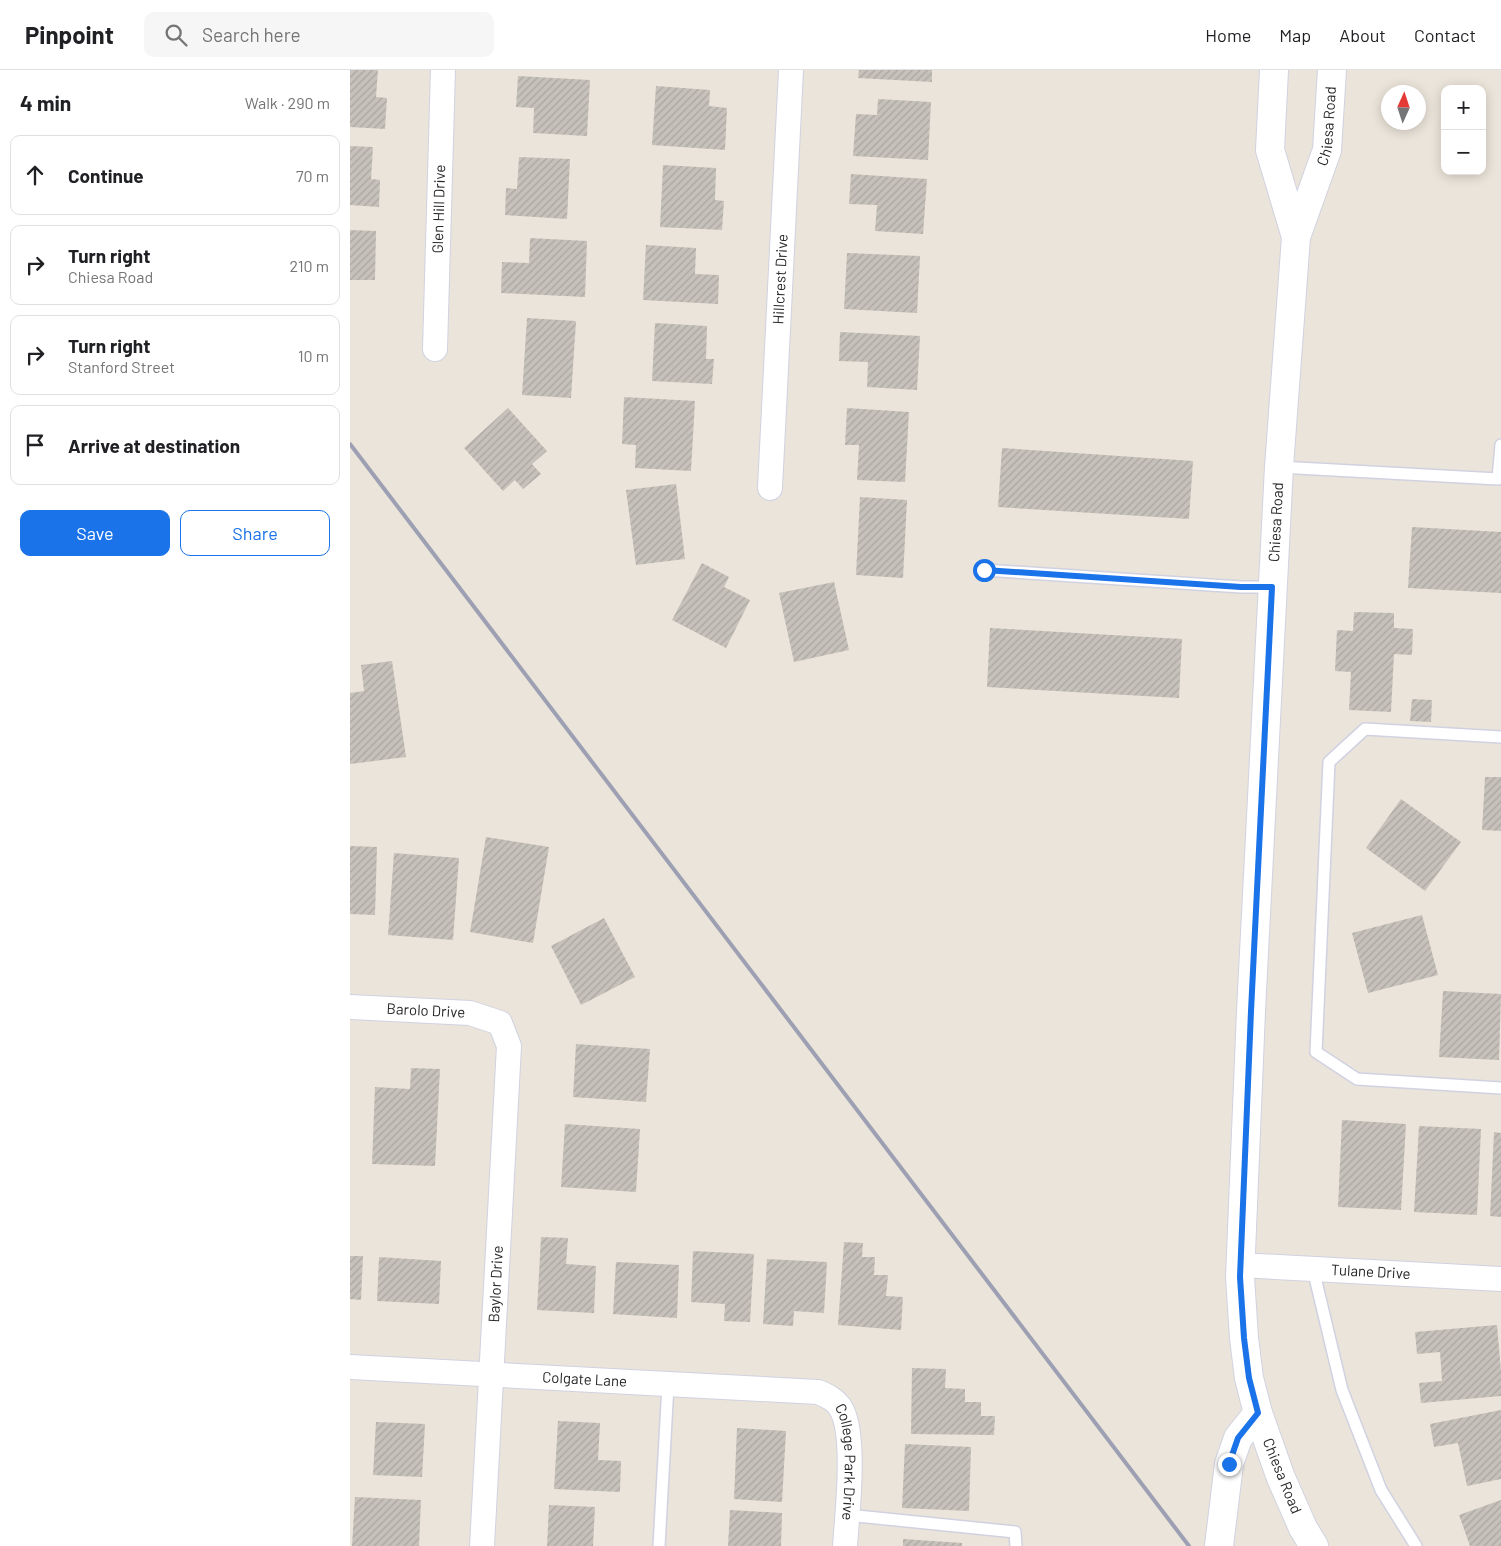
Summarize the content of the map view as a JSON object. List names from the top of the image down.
{
  "streets": {
    "main road": ["Chiesa Road"],
    "street": [
      "Glen Hill Drive",
      "Hillcrest Drive",
      "Barolo Drive",
      "Tulane Drive",
      "Baylor Drive",
      "Colgate Lane",
      "College Park Drive"
    ]
  },
  "crossings": [
    ["Chiesa Road", "Tulane Drive"],
    ["Barolo Drive", "Baylor Drive"],
    ["Baylor Drive", "Colgate Lane"],
    ["Colgate Lane", "College Park Drive"]
  ],
  "north": "top",
  "page": {
    "header": "Pinpoint",
    "search": "Search here",
    "nav": [
      "Home",
      "Map",
      "About",
      "Contact"
    ],
    "heading": ["4 min", "Walk · 290 m"],
    "map_buttons": ["+", "−"],
    "list": [
      ["Continue", "70 m"],
      ["Turn right", "Chiesa Road", "210 m"],
      ["Turn right", "Stanford Street", "10 m"],
      "Arrive at destination"
    ],
    "buttons": ["Save", "Share"]
  }
}
